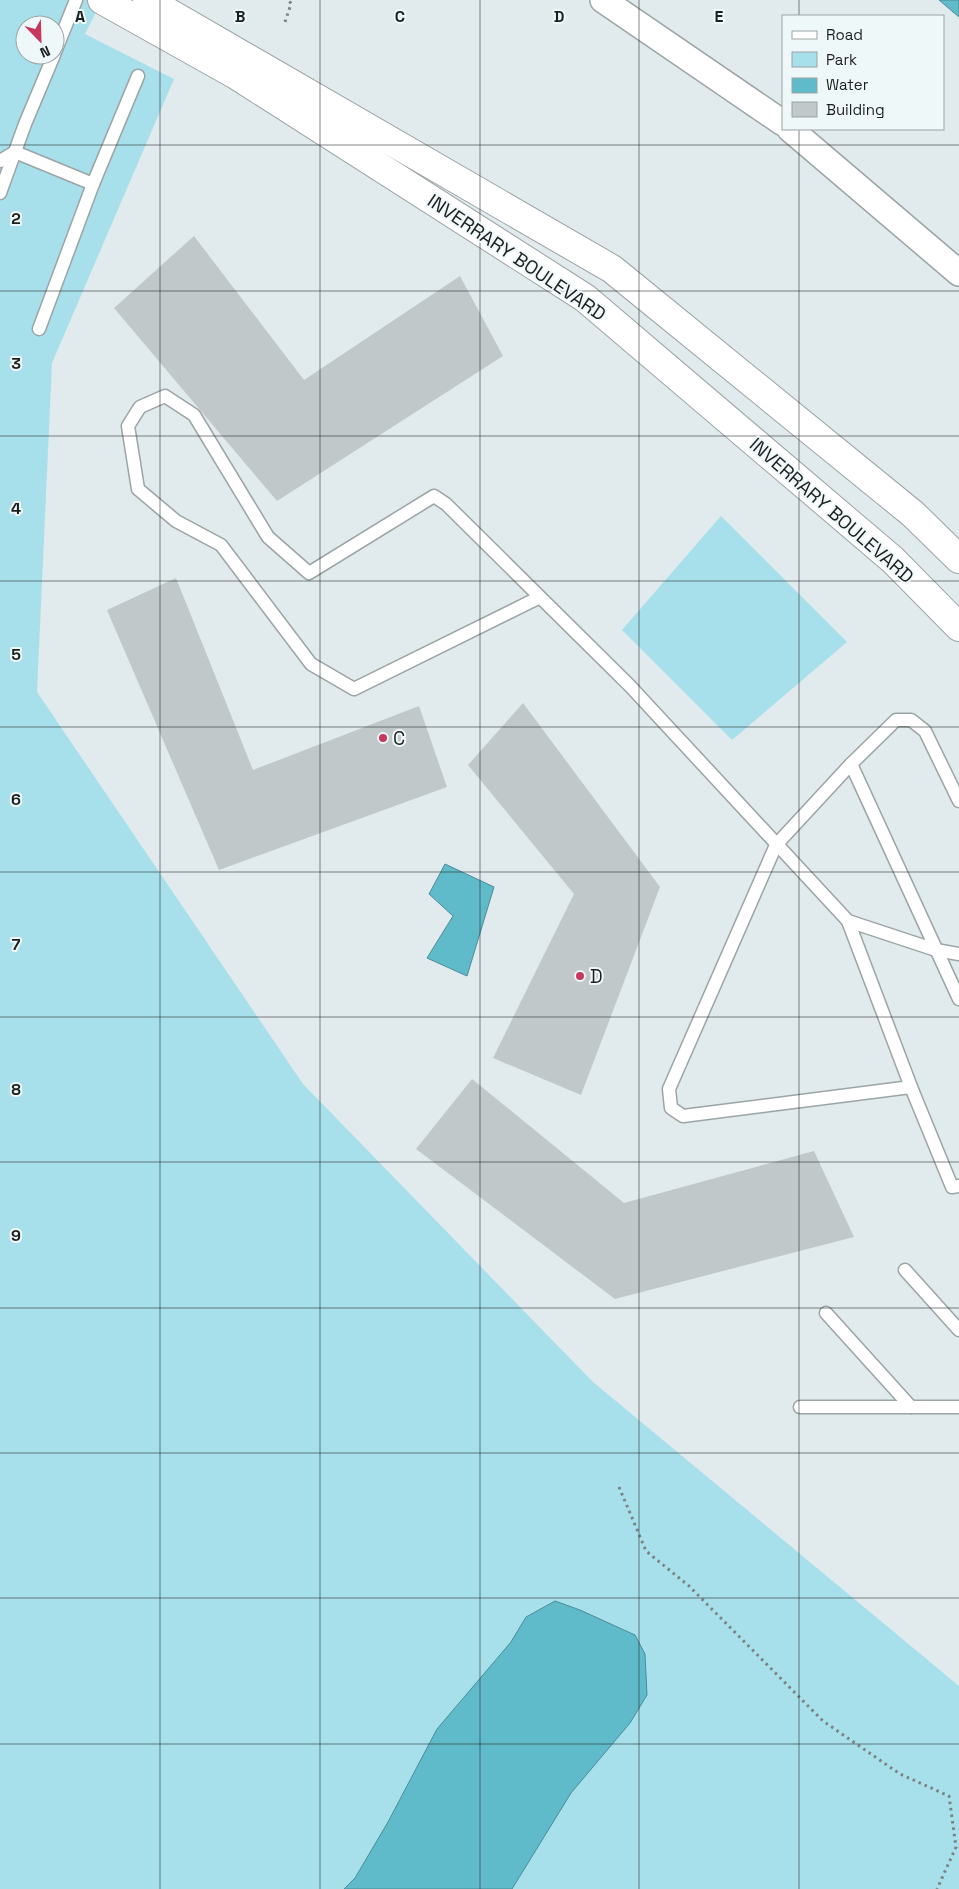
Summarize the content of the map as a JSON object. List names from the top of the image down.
{
  "streets": {
    "street": ["INVERRARY BOULEVARD"]
  },
  "places": ["C", "D"],
  "legend": [
    "Road",
    "Park",
    "Water",
    "Building"
  ],
  "north": "bottom right",
  "grid": {
    "columns": [
      "A",
      "B",
      "C",
      "D",
      "E"
    ],
    "rows": [
      "2",
      "3",
      "4",
      "5",
      "6",
      "7",
      "8",
      "9"
    ]
  }
}
